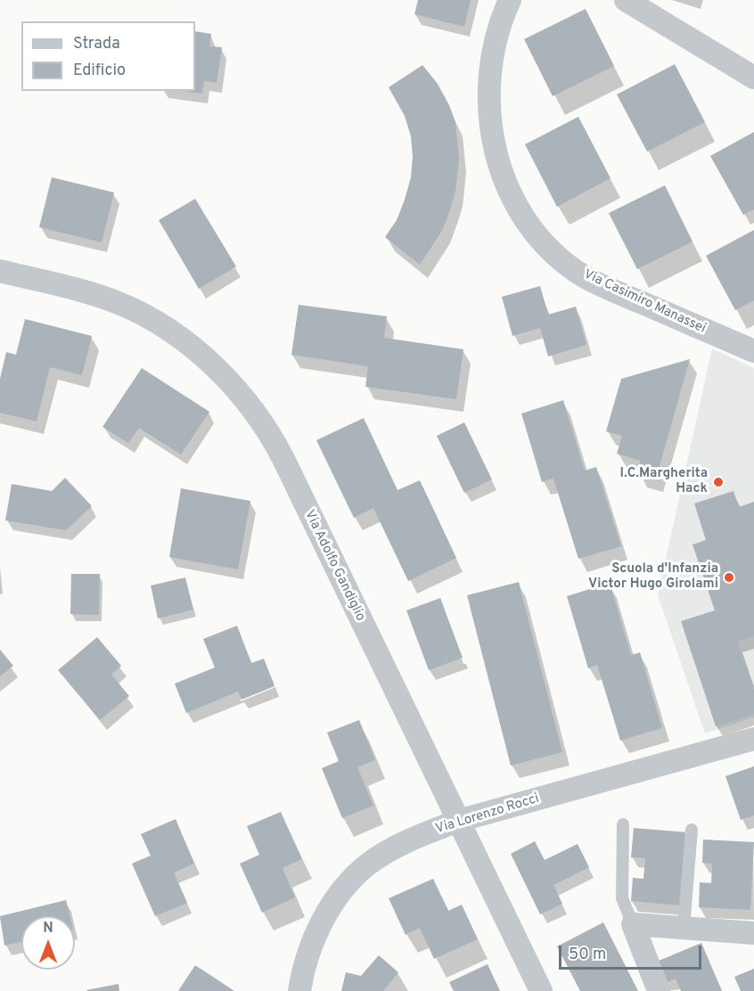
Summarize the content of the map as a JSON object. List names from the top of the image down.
{
  "streets": {
    "street": ["Via Casimiro Manassei", "Via Adolfo Gandiglio", "Via Lorenzo Rocci"]
  },
  "crossings": [
    ["Via Adolfo Gandiglio", "Via Lorenzo Rocci"]
  ],
  "places": ["I.C.Margherita Hack", "Scuola d'Infanzia Victor Hugo Girolami"],
  "legend": ["Strada", "Edificio"],
  "scale_bar": "50 m",
  "north": "top"
}
